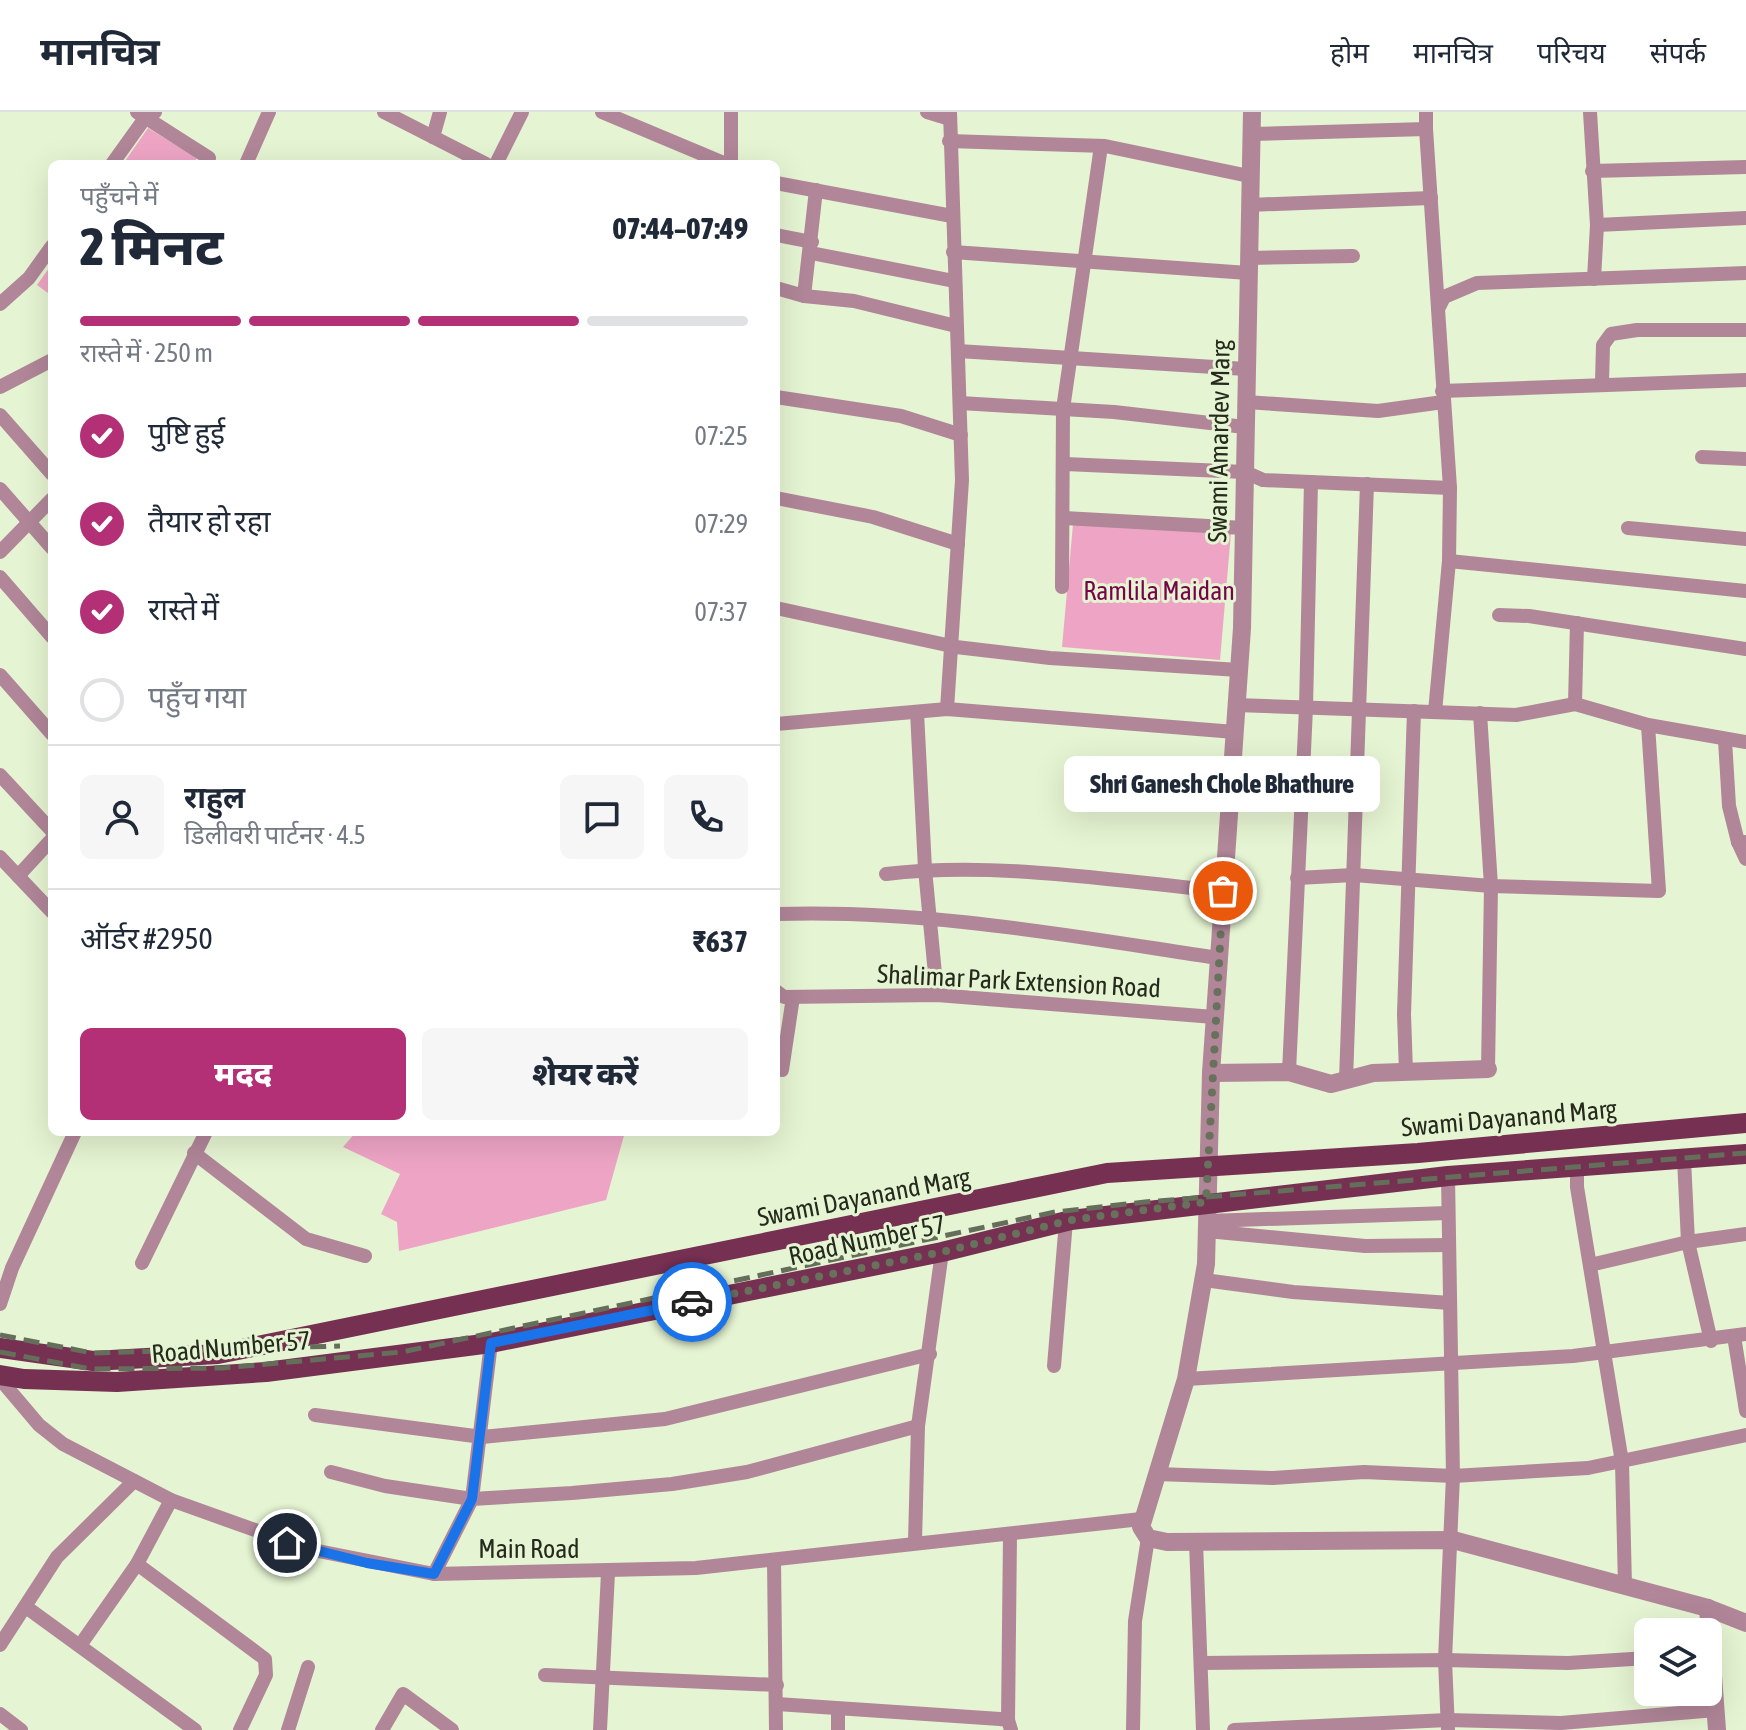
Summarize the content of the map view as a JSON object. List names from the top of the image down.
{
  "streets": {
    "main road": ["Swami Dayanand Marg", "Road Number 57"],
    "street": ["Swami Amardev Marg", "Shalimar Park Extension Road", "Main Road"]
  },
  "crossings": [
    ["Swami Amardev Marg", "Shalimar Park Extension Road"],
    ["Swami Amardev Marg", "Swami Dayanand Marg"],
    ["Swami Amardev Marg", "Road Number 57"],
    ["Swami Amardev Marg", "Main Road"],
    ["Road Number 57", "Main Road"]
  ],
  "parks": ["Ramlila Maidan"],
  "places": ["Shri Ganesh Chole Bhathure"],
  "page": {
    "header": "मानचित्र",
    "nav": [
      "होम",
      "मानचित्र",
      "परिचय",
      "संपर्क"
    ],
    "heading": ["2 मिनट", "पहुँचने में", "07:44–07:49"],
    "panel": [
      "राहुल",
      "डिलीवरी पार्टनर · 4.5",
      "ऑर्डर #2950",
      "₹637"
    ],
    "bar": "रास्ते में · 250 m",
    "list": [
      ["पुष्टि हुई", "07:25"],
      ["तैयार हो रहा", "07:29"],
      ["रास्ते में", "07:37"],
      "पहुँच गया"
    ],
    "bubble": "Shri Ganesh Chole Bhathure",
    "buttons": ["मदद", "शेयर करें"]
  }
}
